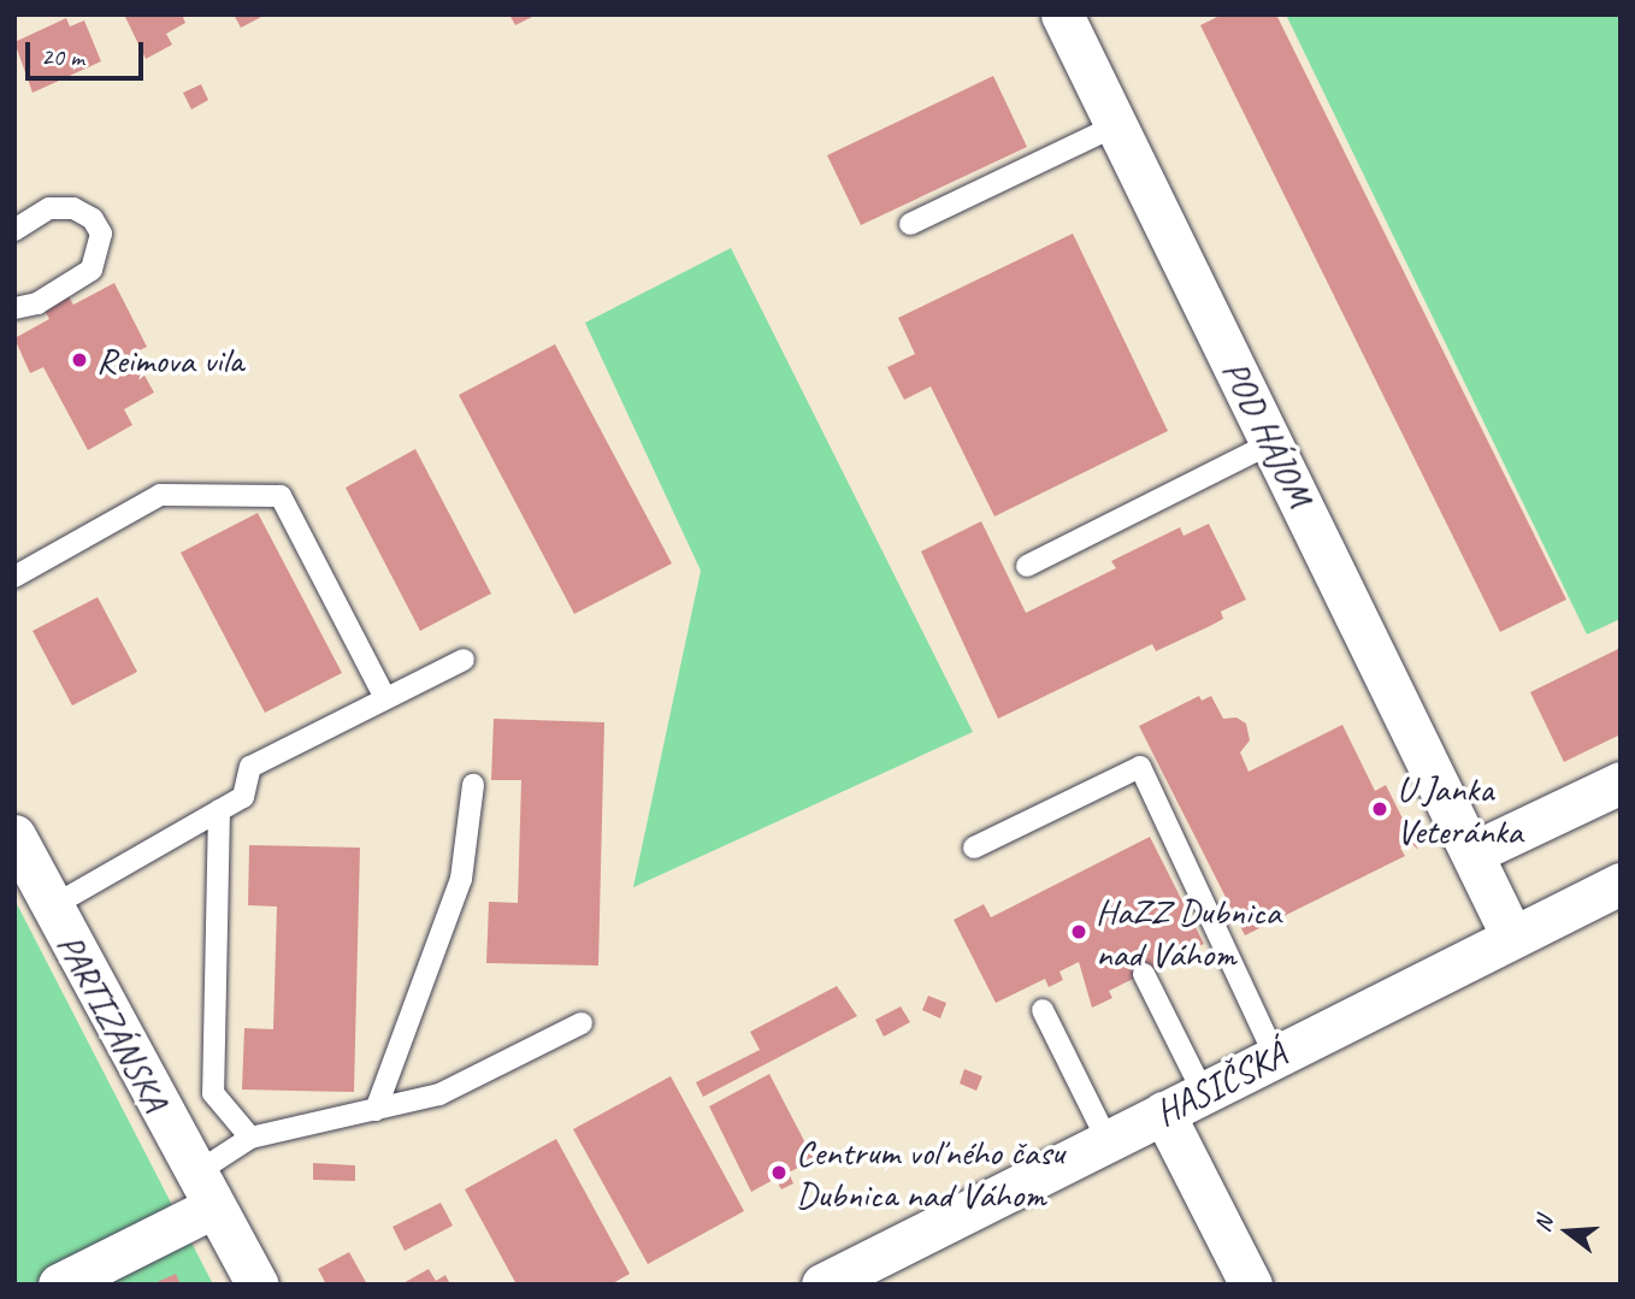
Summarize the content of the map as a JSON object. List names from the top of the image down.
{
  "streets": {
    "street": ["POD HÁJOM", "PARTIZÁNSKA", "HASIČSKÁ"]
  },
  "crossings": [
    ["POD HÁJOM", "HASIČSKÁ"]
  ],
  "places": [
    "Reimova vila",
    "U Janka Veteránka",
    "HaZZ Dubnica nad Váhom",
    "Centrum voľného času Dubnica nad Váhom"
  ],
  "scale_bar": "20 m",
  "north": "left"
}
